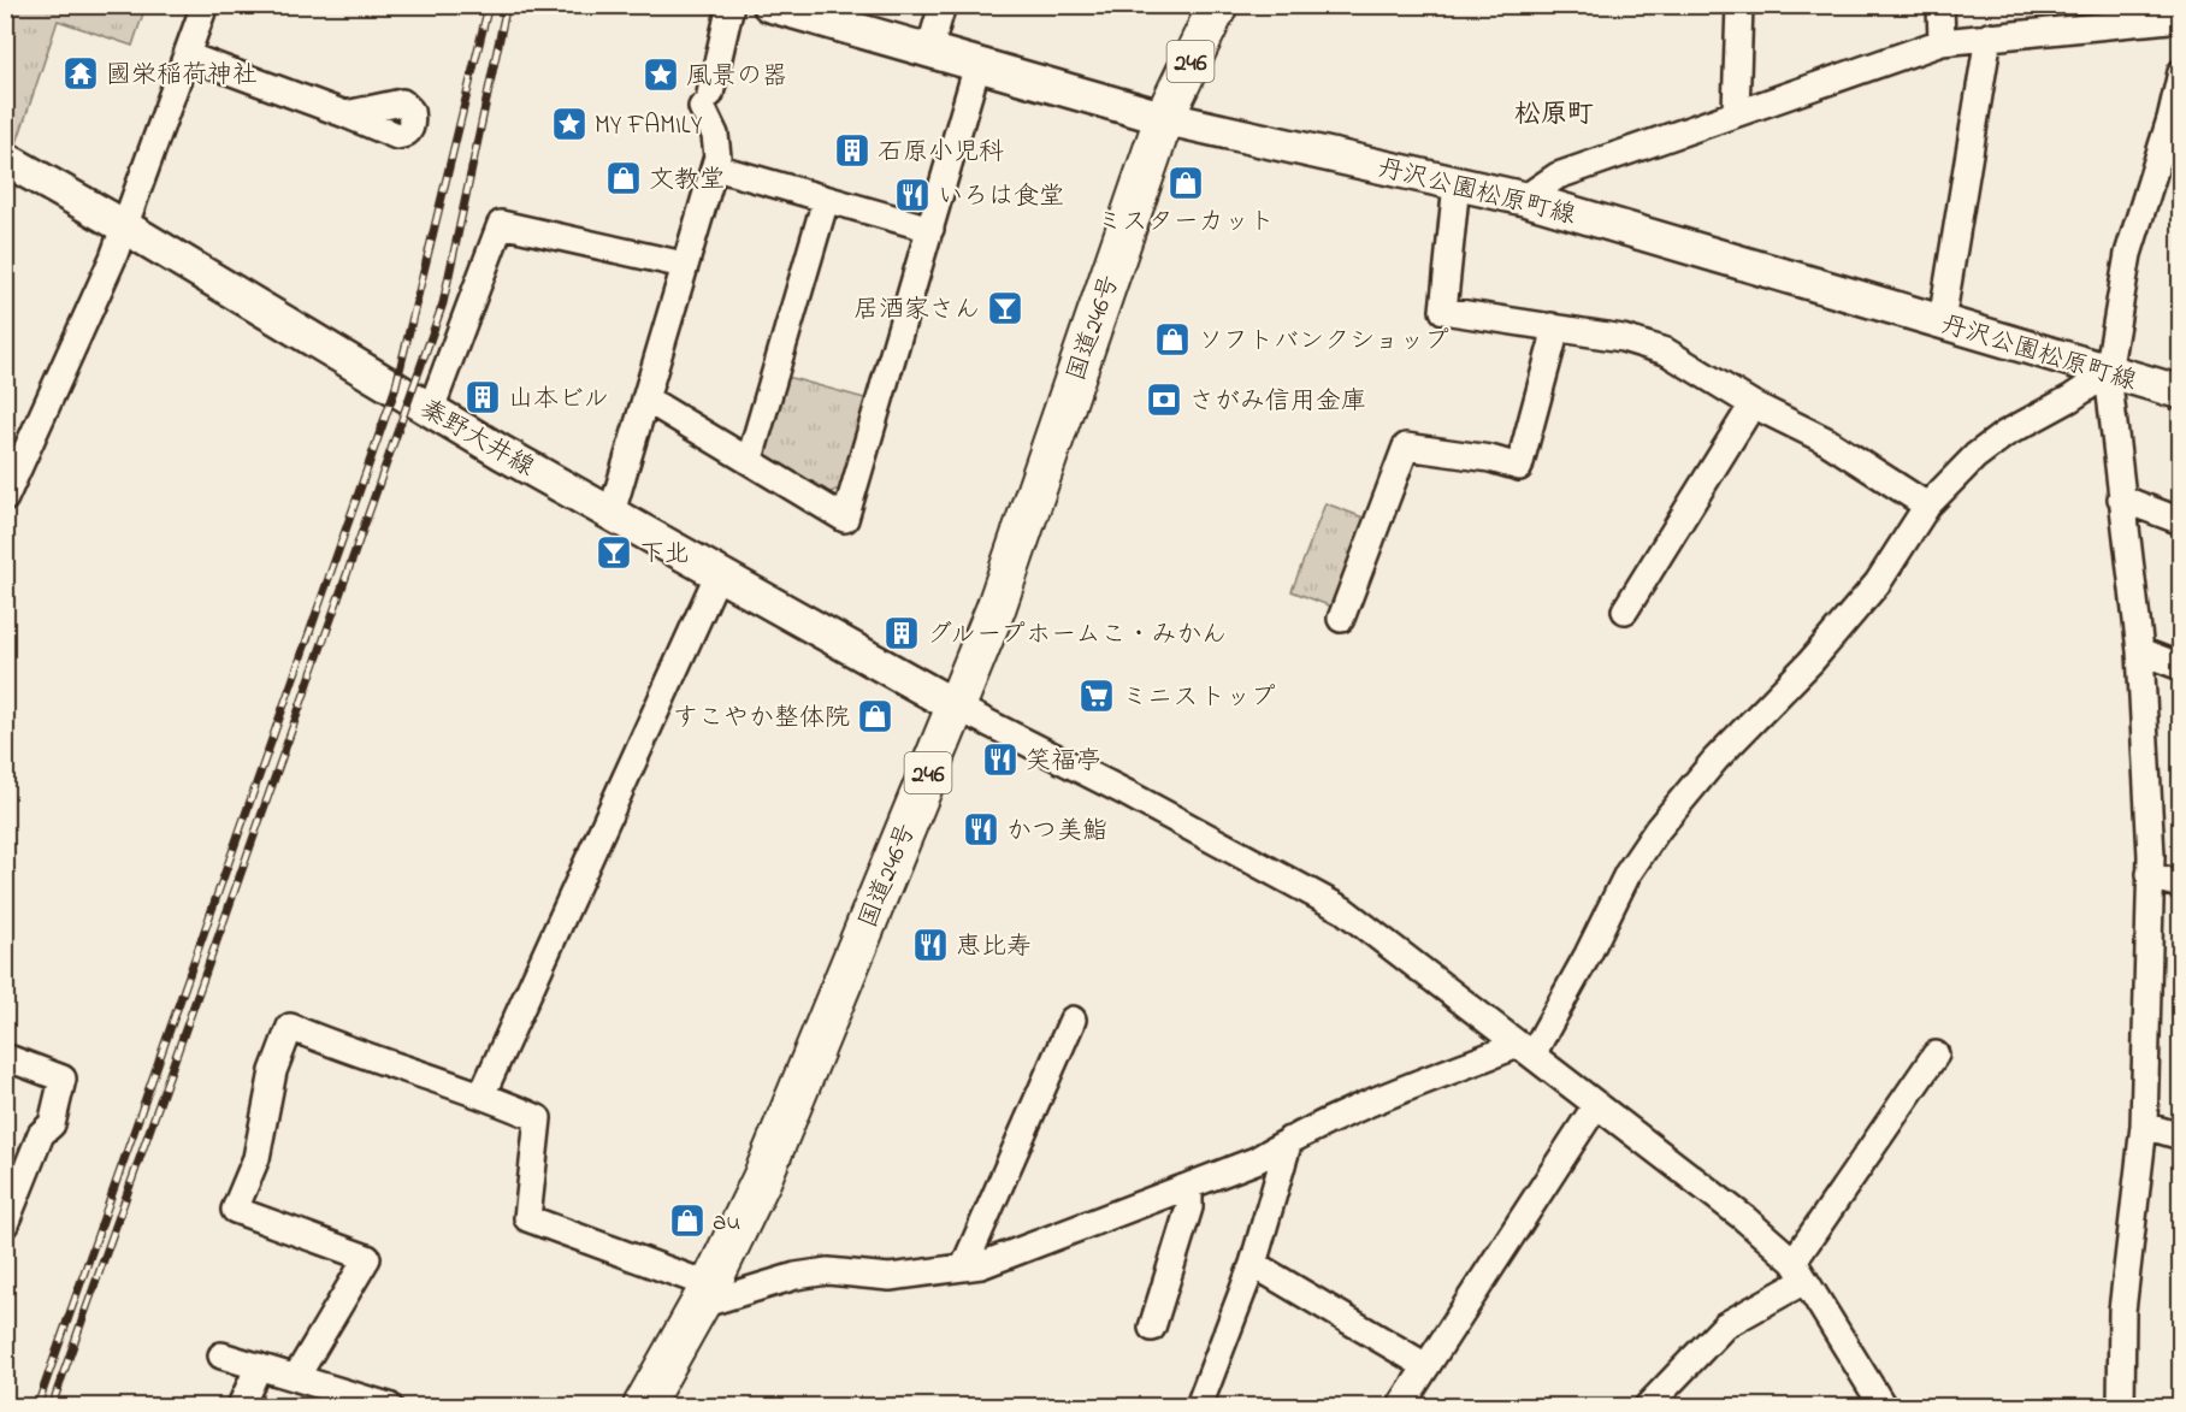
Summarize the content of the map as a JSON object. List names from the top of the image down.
{
  "streets": {
    "highway": ["246", "国道246号"],
    "main road": ["丹沢公園松原町線", "秦野大井線"]
  },
  "crossings": [
    ["丹沢公園松原町線", "国道246号"],
    ["国道246号", "秦野大井線"]
  ],
  "districts": ["松原町"],
  "places": {
    "temple": ["國栄稲荷神社"],
    "place": ["風景の器", "MY FAMILY"],
    "building": ["石原小児科", "山本ビル", "グループホームこ・みかん"],
    "shop": [
      "文教堂",
      "ミスターカット",
      "ソフトバンクショップ",
      "すこやか整体院",
      "au"
    ],
    "restaurant": [
      "いろは食堂",
      "笑福亭",
      "かつ美鮨",
      "恵比寿"
    ],
    "bar": ["居酒家さん", "下北"],
    "bank": ["さがみ信用金庫"],
    "supermarket": ["ミニストップ"]
  }
}
